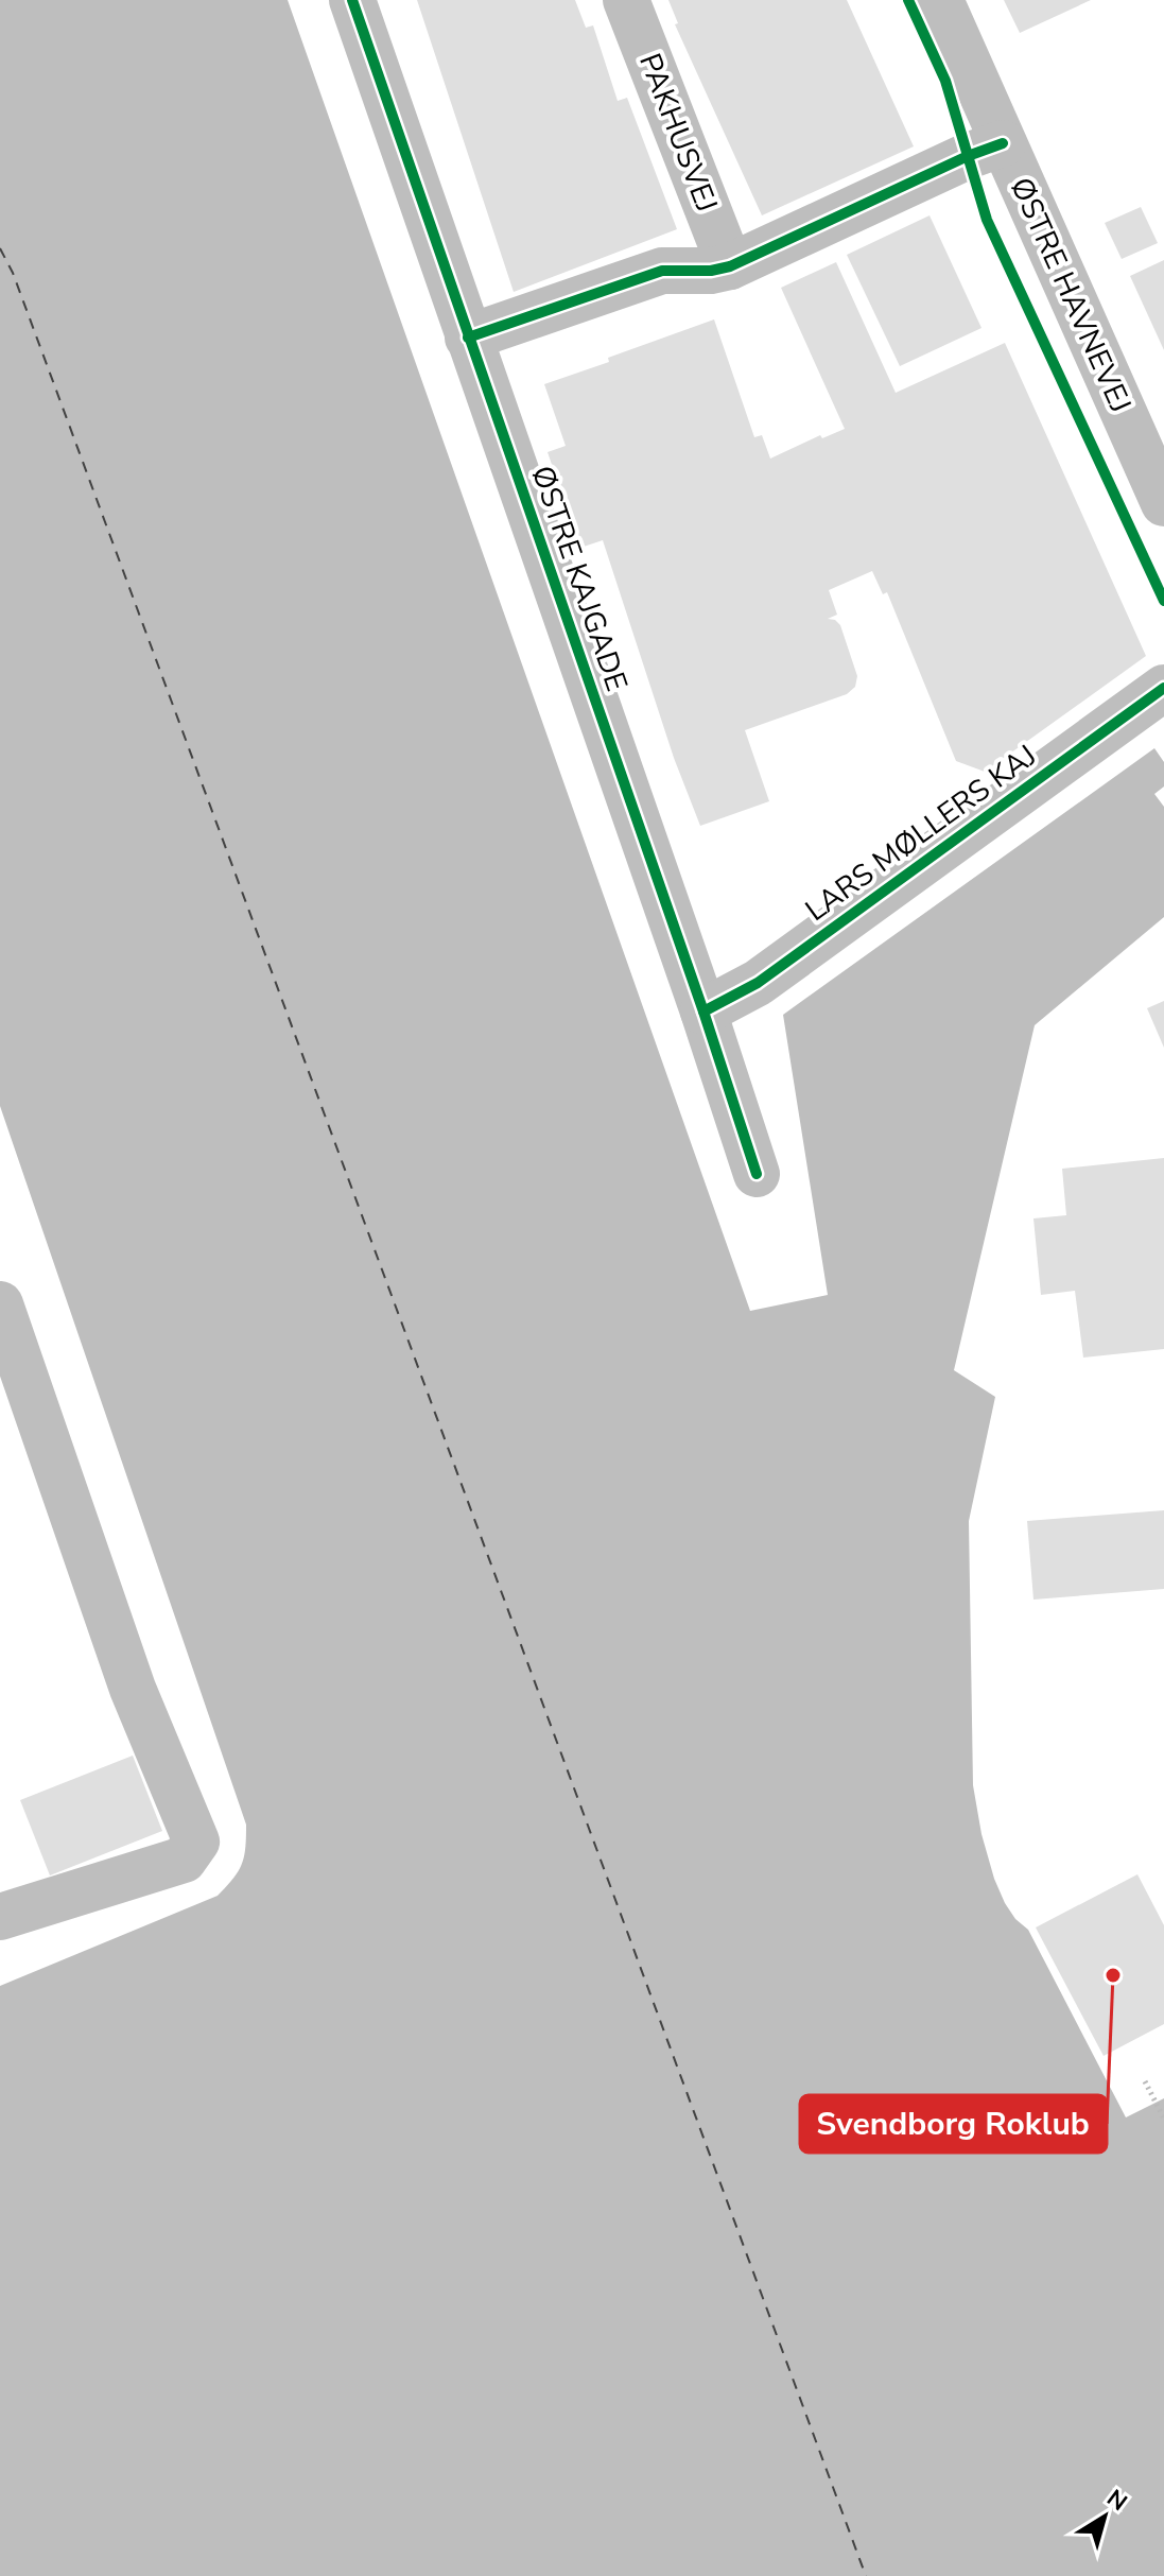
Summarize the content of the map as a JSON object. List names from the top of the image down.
{
  "streets": {
    "street": [
      "PAKHUSVEJ",
      "ØSTRE HAVNEVEJ",
      "ØSTRE KAJGADE",
      "LARS MØLLERS KAJ"
    ]
  },
  "crossings": [
    ["ØSTRE KAJGADE", "LARS MØLLERS KAJ"]
  ],
  "places": ["Svendborg Roklub"],
  "north": "top right"
}
